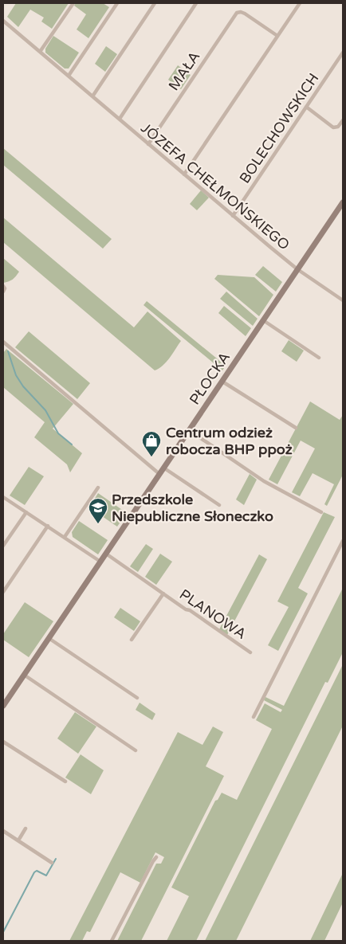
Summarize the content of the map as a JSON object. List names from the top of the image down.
{
  "streets": {
    "street": [
      "MAŁA",
      "BOLECHOWSKICH",
      "JÓZEFA CHEŁMOŃSKIEGO",
      "PŁOCKA",
      "PLANOWA"
    ]
  },
  "crossings": [
    ["MAŁA", "JÓZEFA CHEŁMOŃSKIEGO"],
    ["BOLECHOWSKICH", "JÓZEFA CHEŁMOŃSKIEGO"],
    ["JÓZEFA CHEŁMOŃSKIEGO", "PŁOCKA"],
    ["PŁOCKA", "PLANOWA"]
  ],
  "places": {
    "shop": ["Centrum odzież robocza BHP ppoż"],
    "school or university": ["Przedszkole Niepubliczne Słoneczko"]
  }
}
